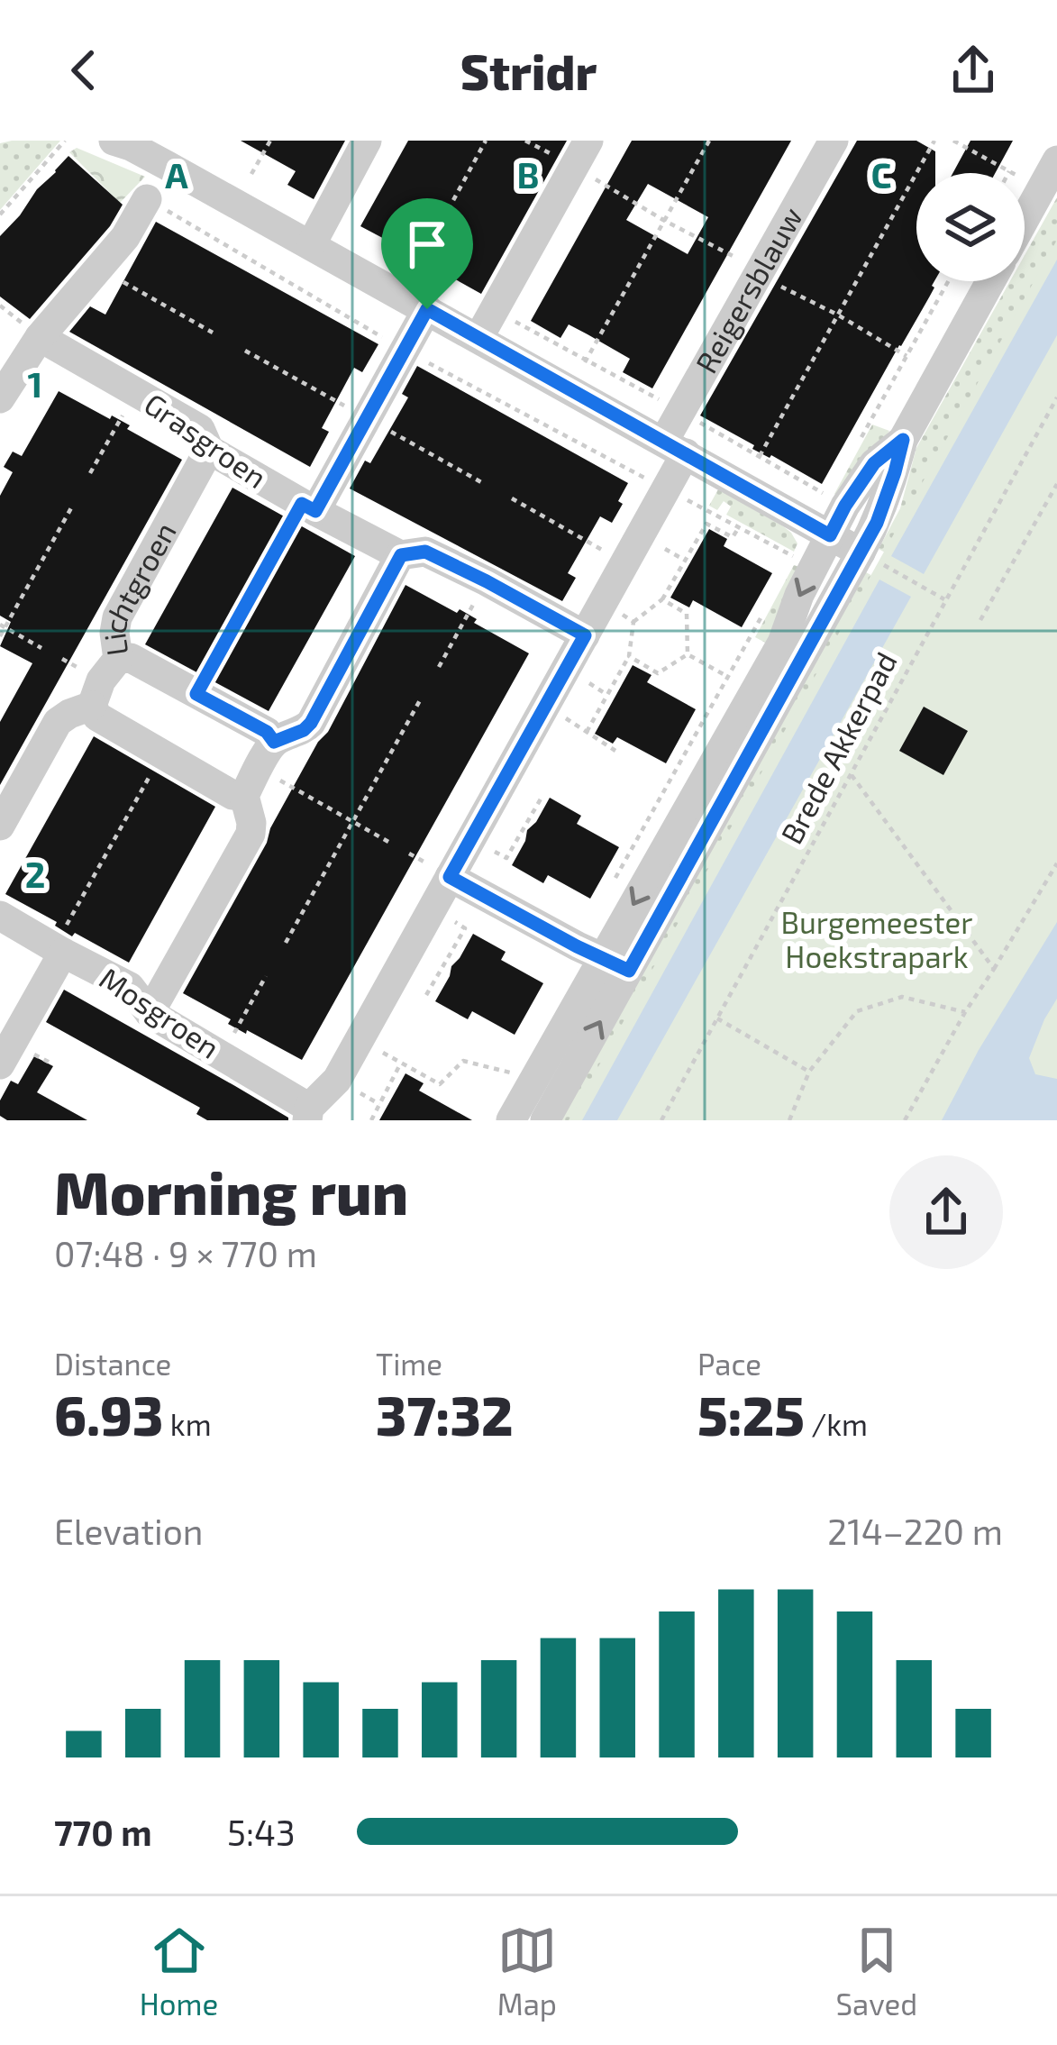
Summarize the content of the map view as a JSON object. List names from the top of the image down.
{
  "streets": {
    "street": [
      "Reigersblauw",
      "Grasgroen",
      "Lichtgroen",
      "Mosgroen"
    ],
    "path": ["Brede Akkerpad"]
  },
  "crossings": [
    ["Reigersblauw", "Mosgroen"],
    ["Grasgroen", "Lichtgroen"]
  ],
  "parks": ["Burgemeester Hoekstrapark"],
  "page": {
    "header": "Stridr",
    "heading": ["Morning run", "07:48 · 9 × 770 m"],
    "stats": [
      ["Distance", "6.93 km"],
      ["Time", "37:32"],
      ["Pace", "5:25 /km"]
    ],
    "chart": ["Elevation", "214–220 m"],
    "list": [
      {
        "name": "770 m",
        "note": "5:43"
      }
    ],
    "tabs": ["Home", "Map", "Saved"]
  },
  "grid": {
    "columns": ["A", "B", "C"],
    "rows": ["1", "2"]
  }
}
